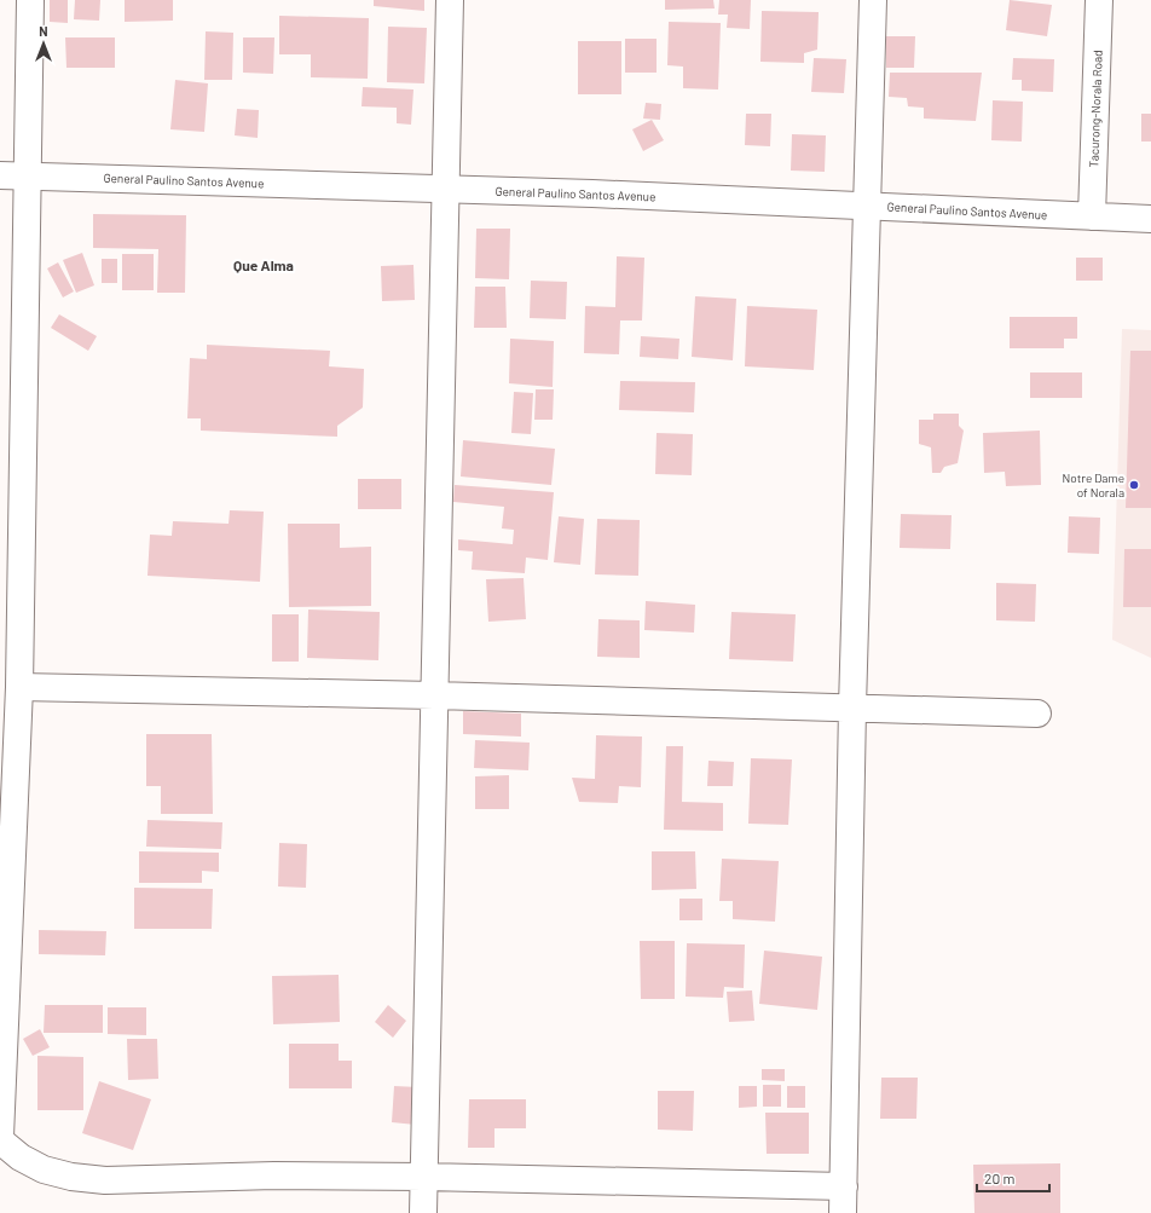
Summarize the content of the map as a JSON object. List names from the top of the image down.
{
  "streets": {
    "street": ["Tacurong-Norala Road", "General Paulino Santos Avenue"]
  },
  "crossings": [
    ["Tacurong-Norala Road", "General Paulino Santos Avenue"]
  ],
  "districts": ["Que Alma"],
  "places": ["Notre Dame of Norala"],
  "scale_bar": "20 m",
  "north": "top"
}
